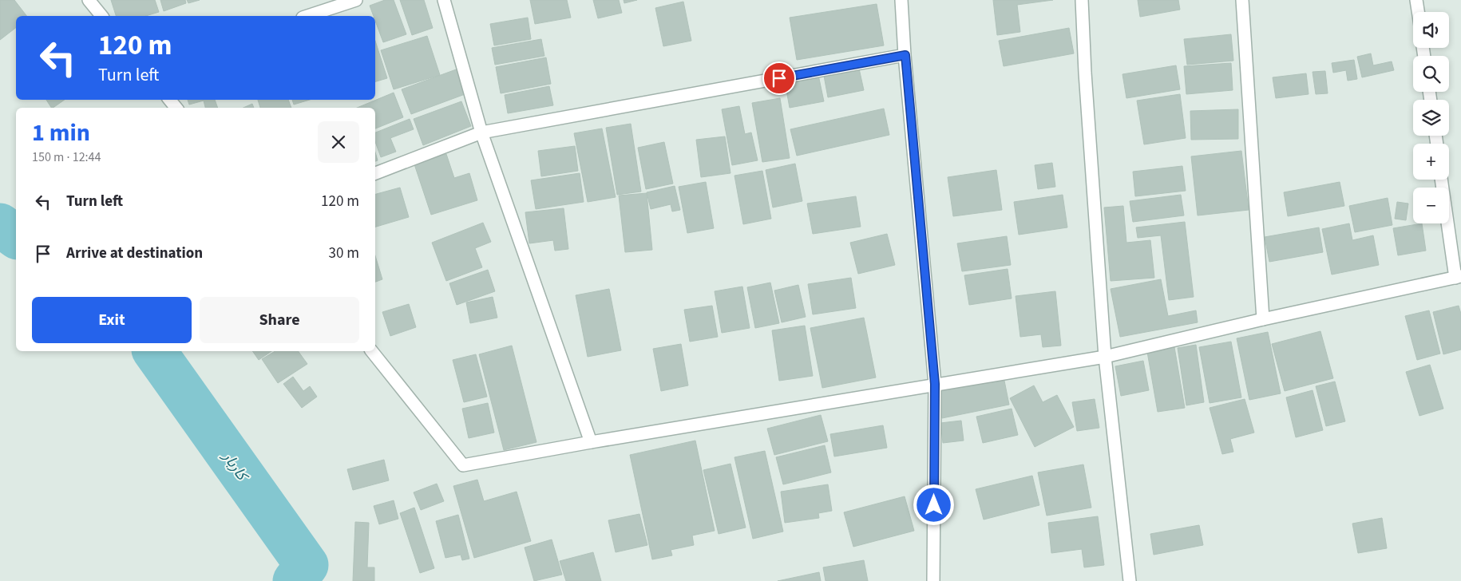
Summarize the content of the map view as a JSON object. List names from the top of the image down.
{
  "water": ["کاربار"],
  "page": {
    "map_buttons": ["+", "−"],
    "turn": ["120 m", "Turn left"],
    "heading": ["1 min", "150 m · 12:44"],
    "list": [
      {
        "name": "Turn left",
        "value": "120 m"
      },
      {
        "name": "Arrive at destination",
        "value": "30 m"
      }
    ],
    "buttons": ["Exit", "Share"]
  }
}
